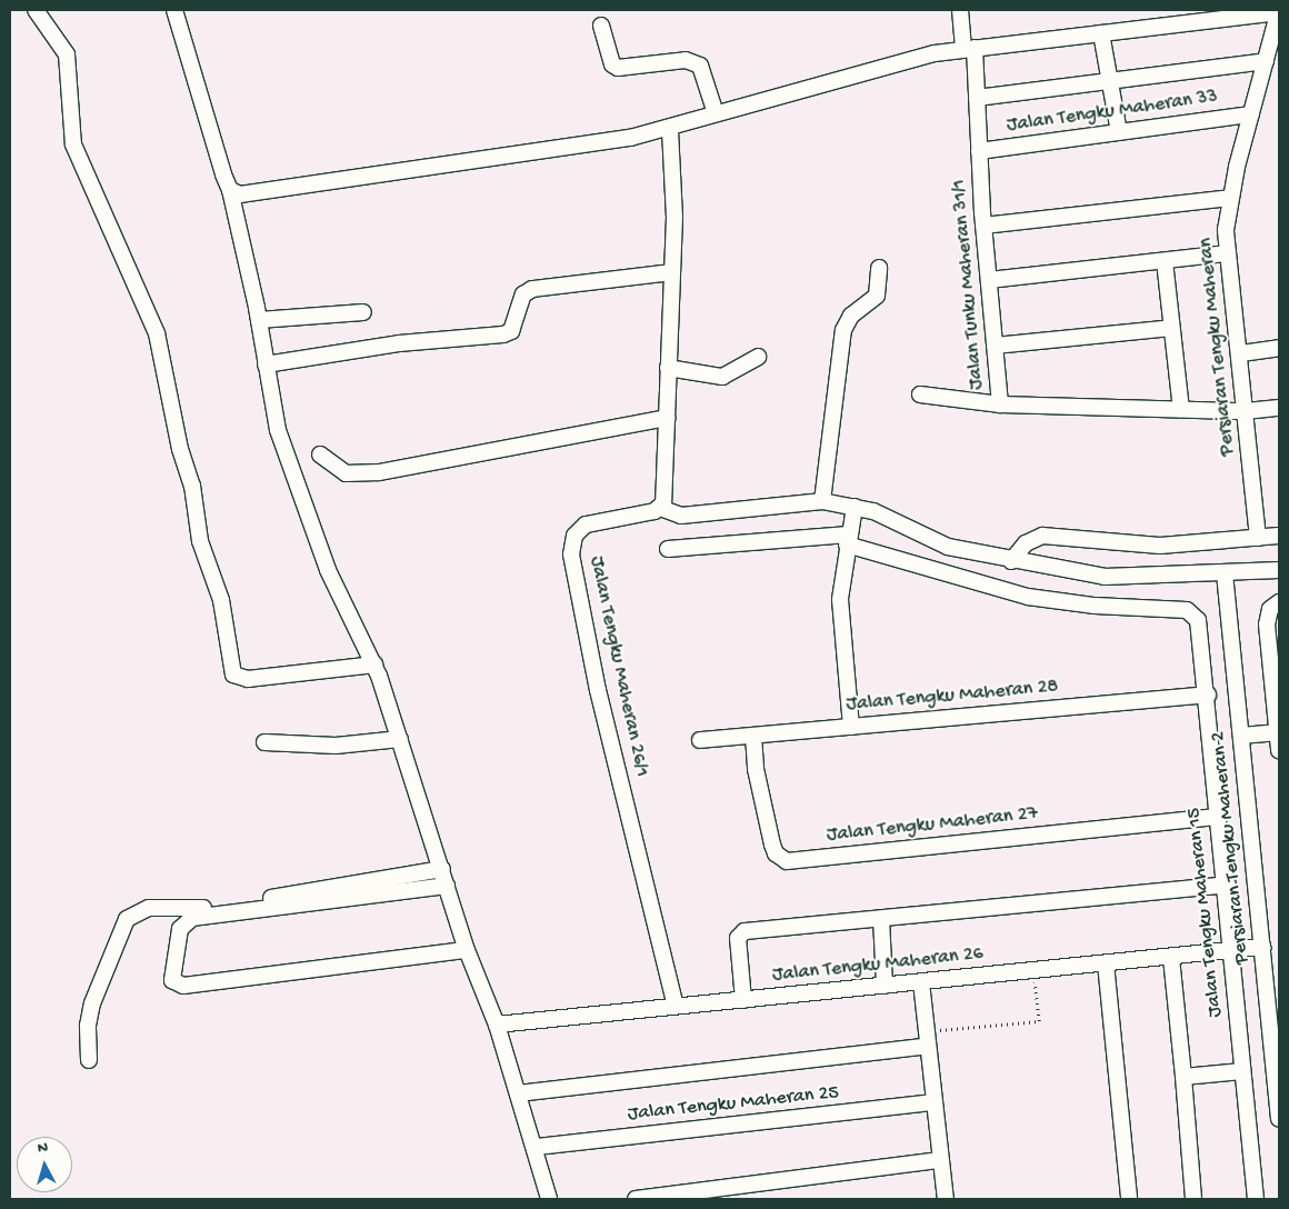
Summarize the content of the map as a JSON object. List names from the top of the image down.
{
  "streets": {
    "street": [
      "Jalan Tengku Maheran 33",
      "Jalan Tunku Maheran 31/1",
      "Persiaran Tengku Maheran",
      "Jalan Tengku Maheran 26/1",
      "Jalan Tengku Maheran 28",
      "Jalan Tengku Maheran 27",
      "Persiaran Tengku Maheran 2",
      "Jalan Tengku Maheran 15",
      "Jalan Tengku Maheran 26",
      "Jalan Tengku Maheran 25"
    ]
  },
  "crossings": [
    ["Jalan Tengku Maheran 33", "Jalan Tunku Maheran 31/1"],
    ["Jalan Tengku Maheran 33", "Persiaran Tengku Maheran"],
    ["Jalan Tunku Maheran 31/1", "Persiaran Tengku Maheran"],
    ["Jalan Tengku Maheran 26/1", "Jalan Tengku Maheran 26"],
    ["Jalan Tengku Maheran 28", "Jalan Tengku Maheran 27"],
    ["Jalan Tengku Maheran 28", "Jalan Tengku Maheran 15"],
    ["Jalan Tengku Maheran 27", "Jalan Tengku Maheran 15"],
    ["Persiaran Tengku Maheran 2", "Jalan Tengku Maheran 26"],
    ["Jalan Tengku Maheran 15", "Jalan Tengku Maheran 26"]
  ],
  "north": "top"
}
